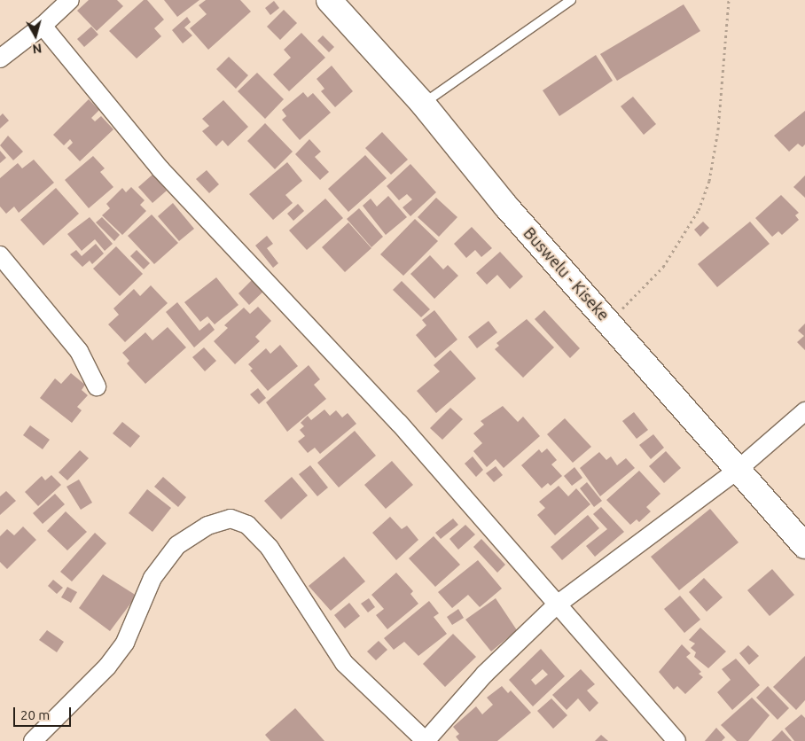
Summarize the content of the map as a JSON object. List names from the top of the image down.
{
  "streets": {
    "main road": ["Buswelu - Kiseke"]
  },
  "scale_bar": "20 m",
  "north": "bottom"
}
